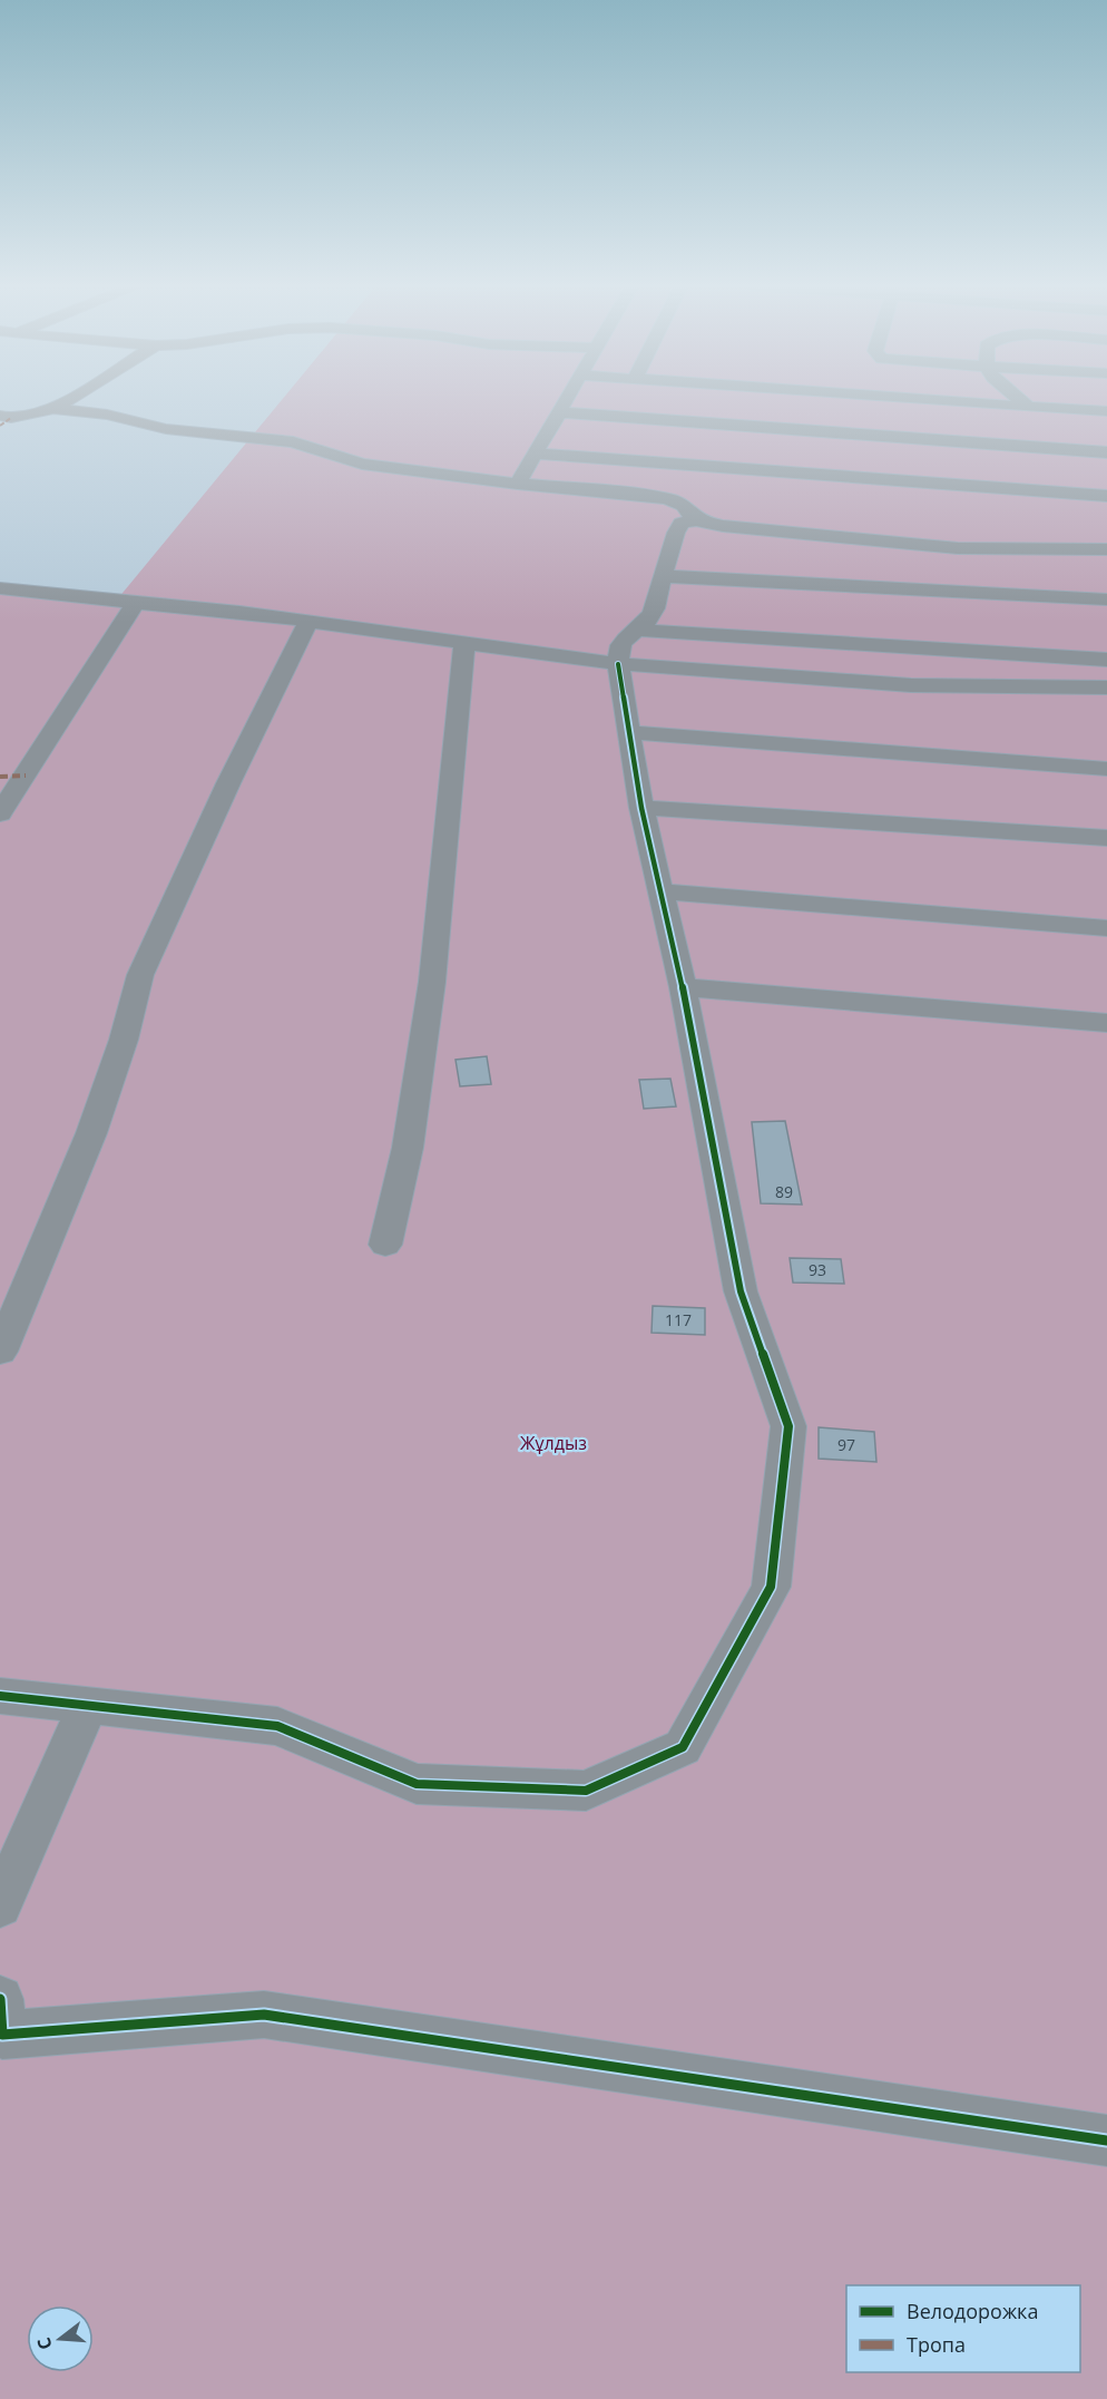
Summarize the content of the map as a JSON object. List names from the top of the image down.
{
  "parks": ["Жұлдыз"],
  "house_numbers": [
    "89",
    "93",
    "117",
    "97"
  ],
  "legend": ["Велодорожка", "Тропа"],
  "north": "left"
}
